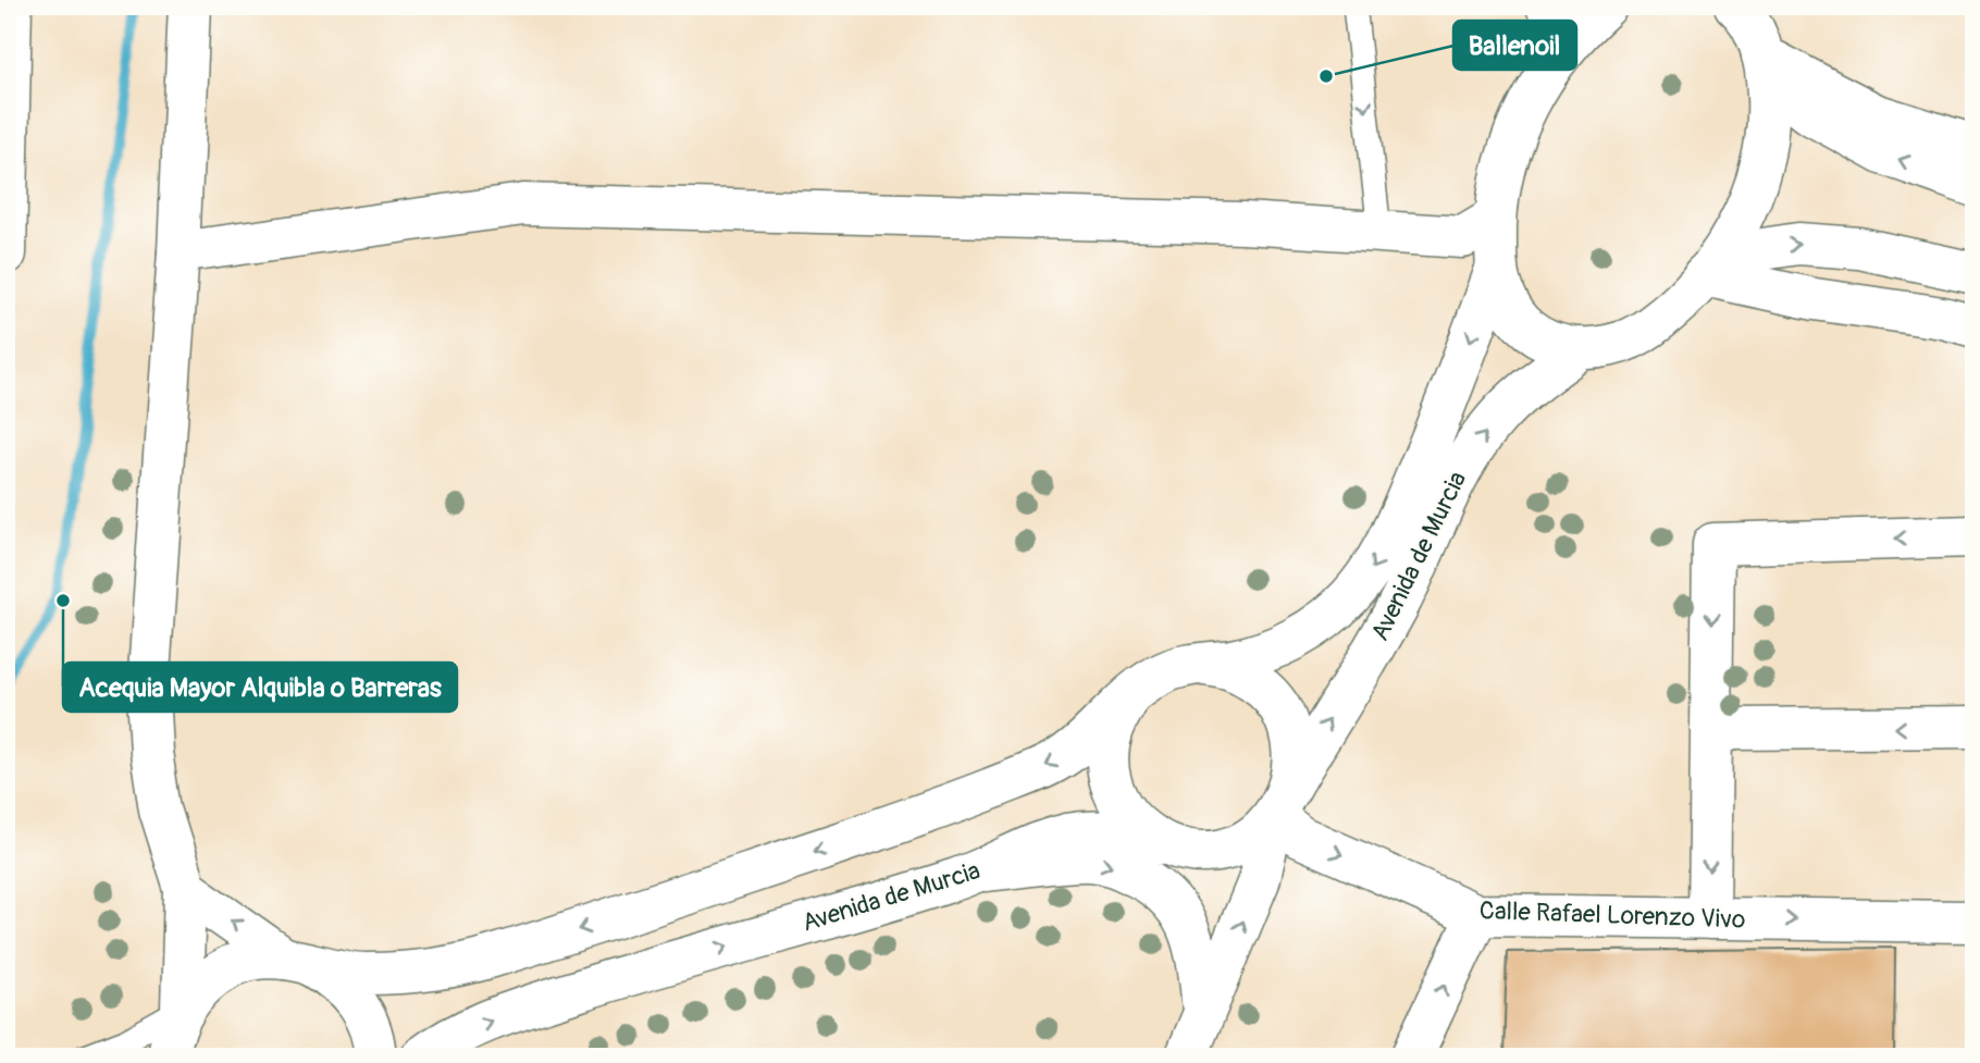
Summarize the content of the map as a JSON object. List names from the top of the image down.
{
  "streets": {
    "main road": ["Avenida de Murcia", "Calle Rafael Lorenzo Vivo"]
  },
  "crossings": [
    ["Avenida de Murcia", "Calle Rafael Lorenzo Vivo"]
  ],
  "places": ["Ballenoil", "Acequia Mayor Alquibla o Barreras"]
}
